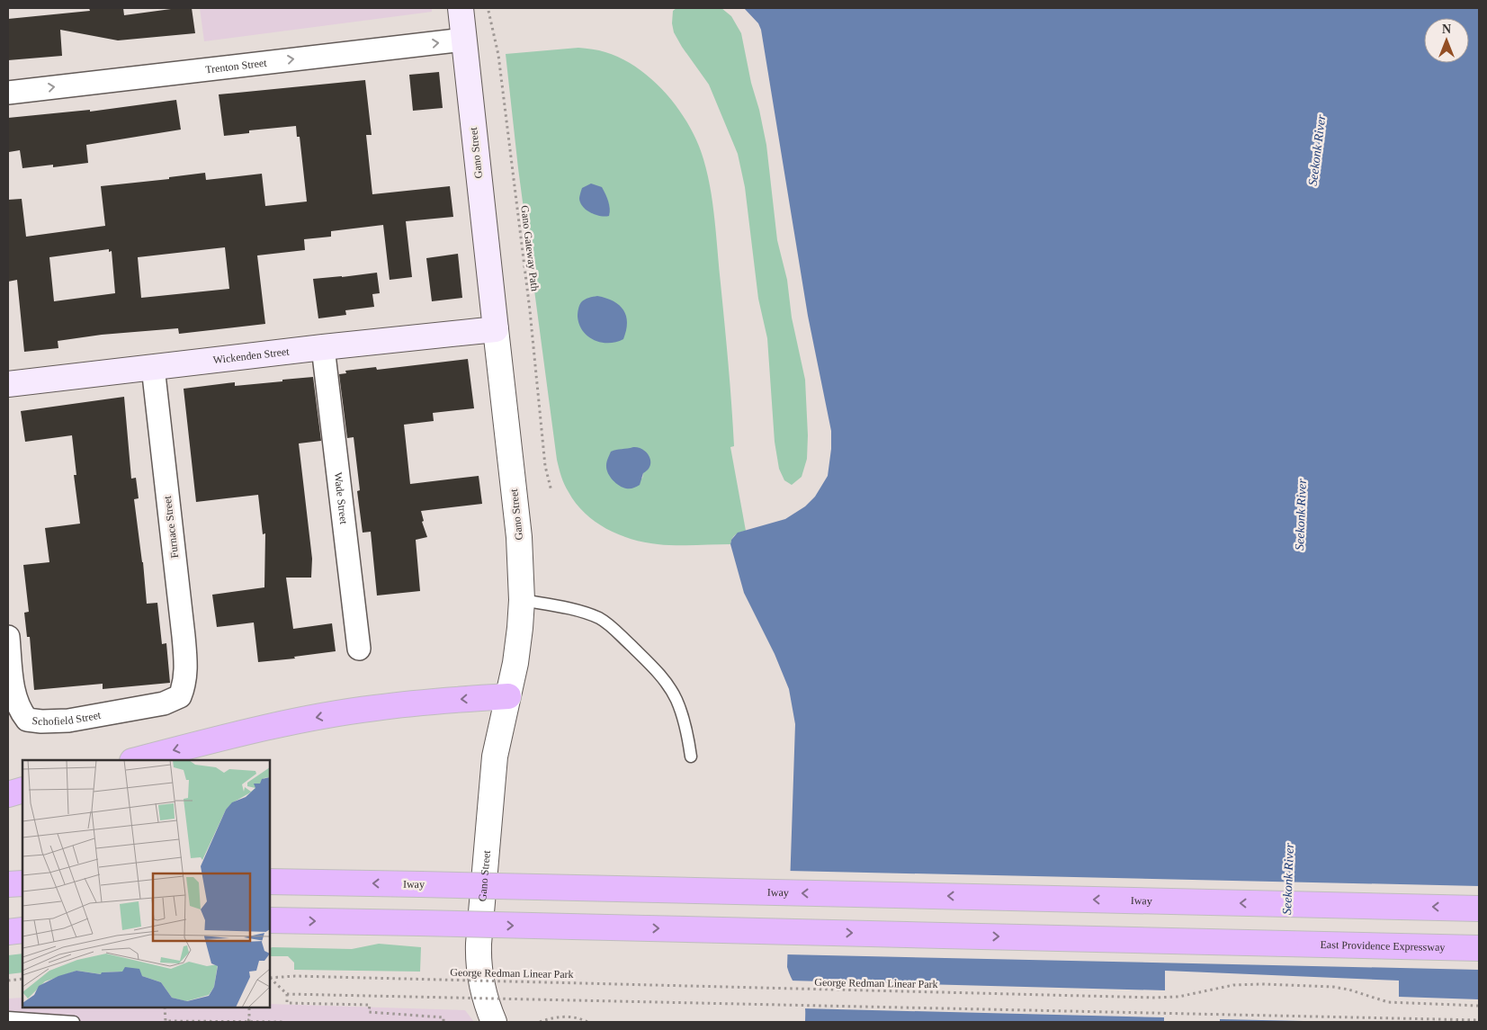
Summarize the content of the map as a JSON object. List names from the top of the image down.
{
  "streets": {
    "highway": ["Iway", "East Providence Expressway"],
    "main road": ["Gano Street", "Wickenden Street"],
    "street": [
      "Trenton Street",
      "Wade Street",
      "Furnace Street",
      "Schofield Street"
    ],
    "path": ["Gano Gateway Path", "George Redman Linear Park"]
  },
  "crossings": [
    ["Trenton Street", "Gano Street"],
    ["Gano Street", "Wickenden Street"],
    ["Wickenden Street", "Wade Street"],
    ["Wickenden Street", "Furnace Street"],
    ["Furnace Street", "Schofield Street"]
  ],
  "one_way": ["Trenton Street", "Iway", "East Providence Expressway"],
  "water": ["Seekonk River"],
  "north": "top"
}
